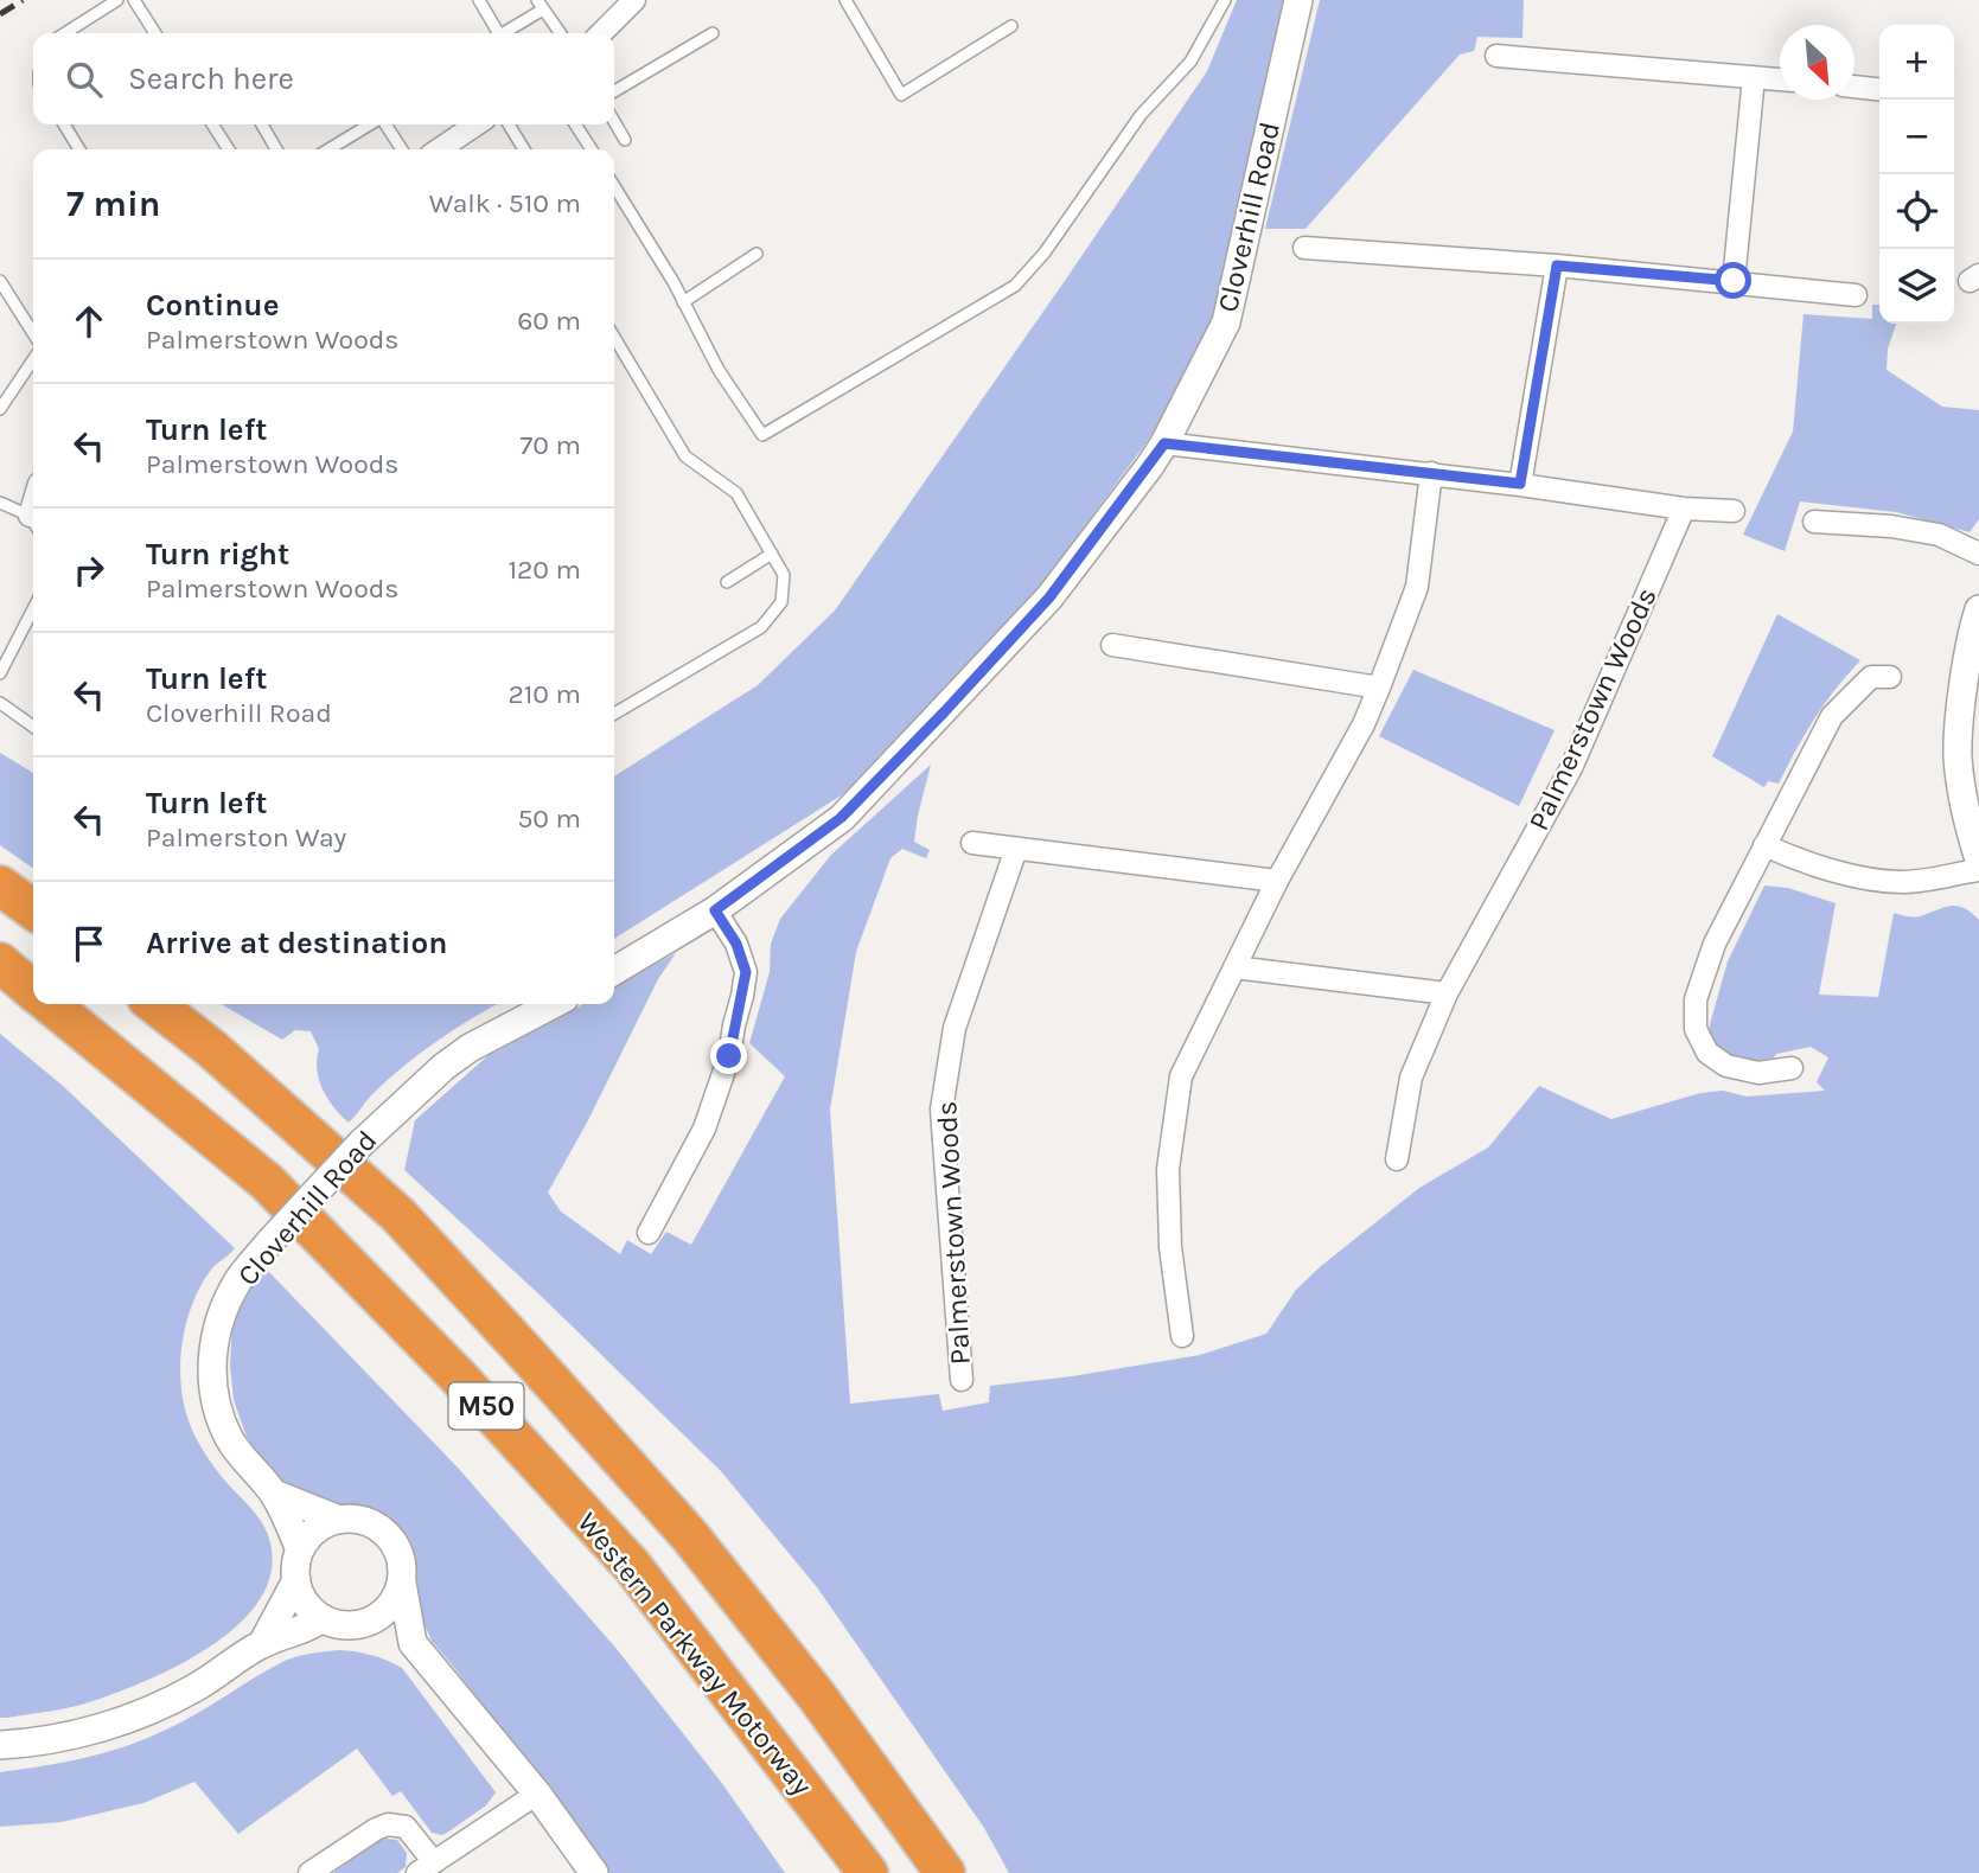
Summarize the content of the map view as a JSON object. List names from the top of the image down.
{
  "streets": {
    "highway": ["M50", "Western Parkway Motorway"],
    "street": ["Cloverhill Road", "Palmerstown Woods"]
  },
  "north": "bottom right",
  "page": {
    "map_buttons": ["+", "−"],
    "search": "Search here",
    "heading": ["7 min", "Walk · 510 m"],
    "list": [
      ["Continue", "Palmerstown Woods", "60 m"],
      ["Turn left", "Palmerstown Woods", "70 m"],
      ["Turn right", "Palmerstown Woods", "120 m"],
      ["Turn left", "Cloverhill Road", "210 m"],
      ["Turn left", "Palmerston Way", "50 m"],
      "Arrive at destination"
    ]
  }
}
